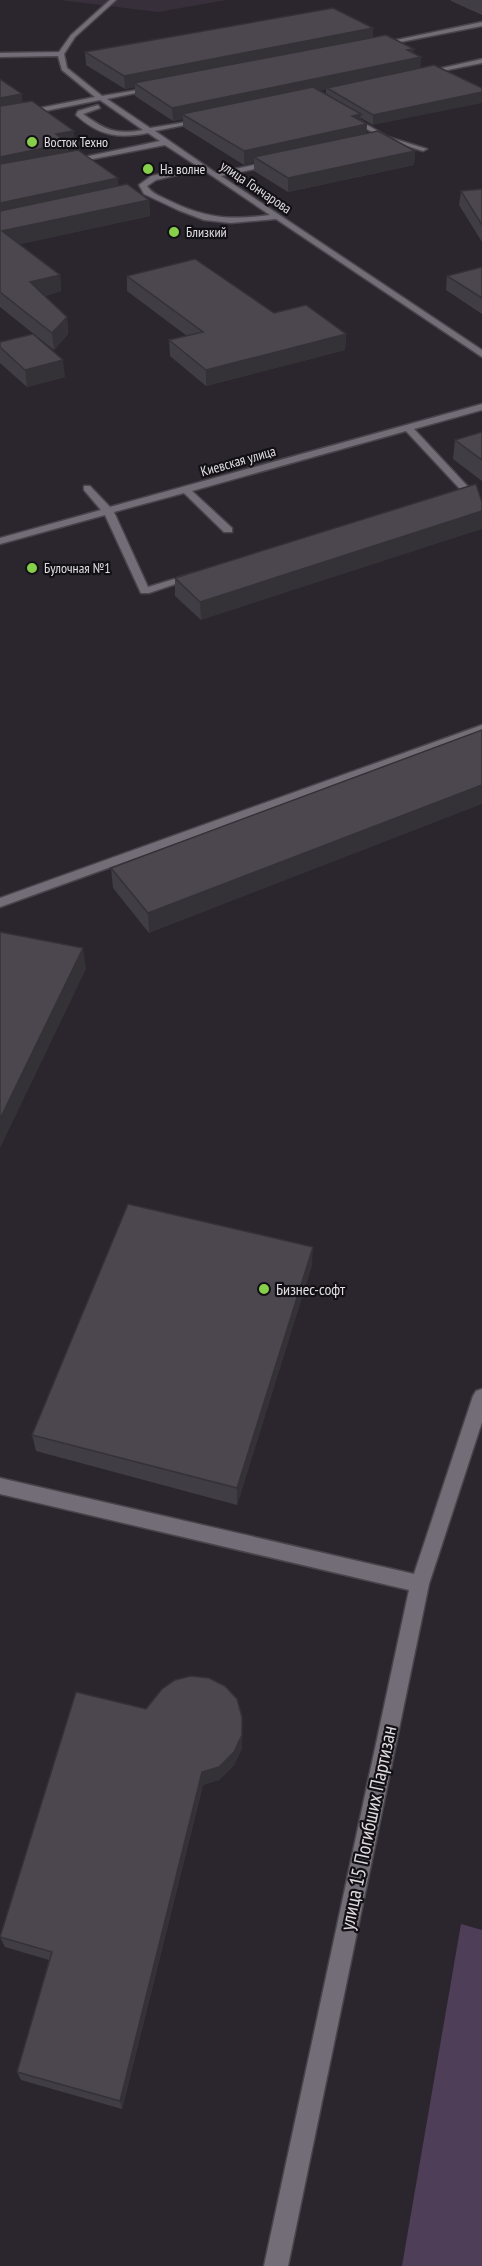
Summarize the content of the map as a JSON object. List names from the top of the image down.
{
  "streets": {
    "street": ["улица Гончарова", "Киевская улица", "улица 15 Погибших Партизан"]
  },
  "places": [
    "Восток Техно",
    "На волне",
    "Близкий",
    "Булочная №1",
    "Бизнес-софт"
  ]
}
